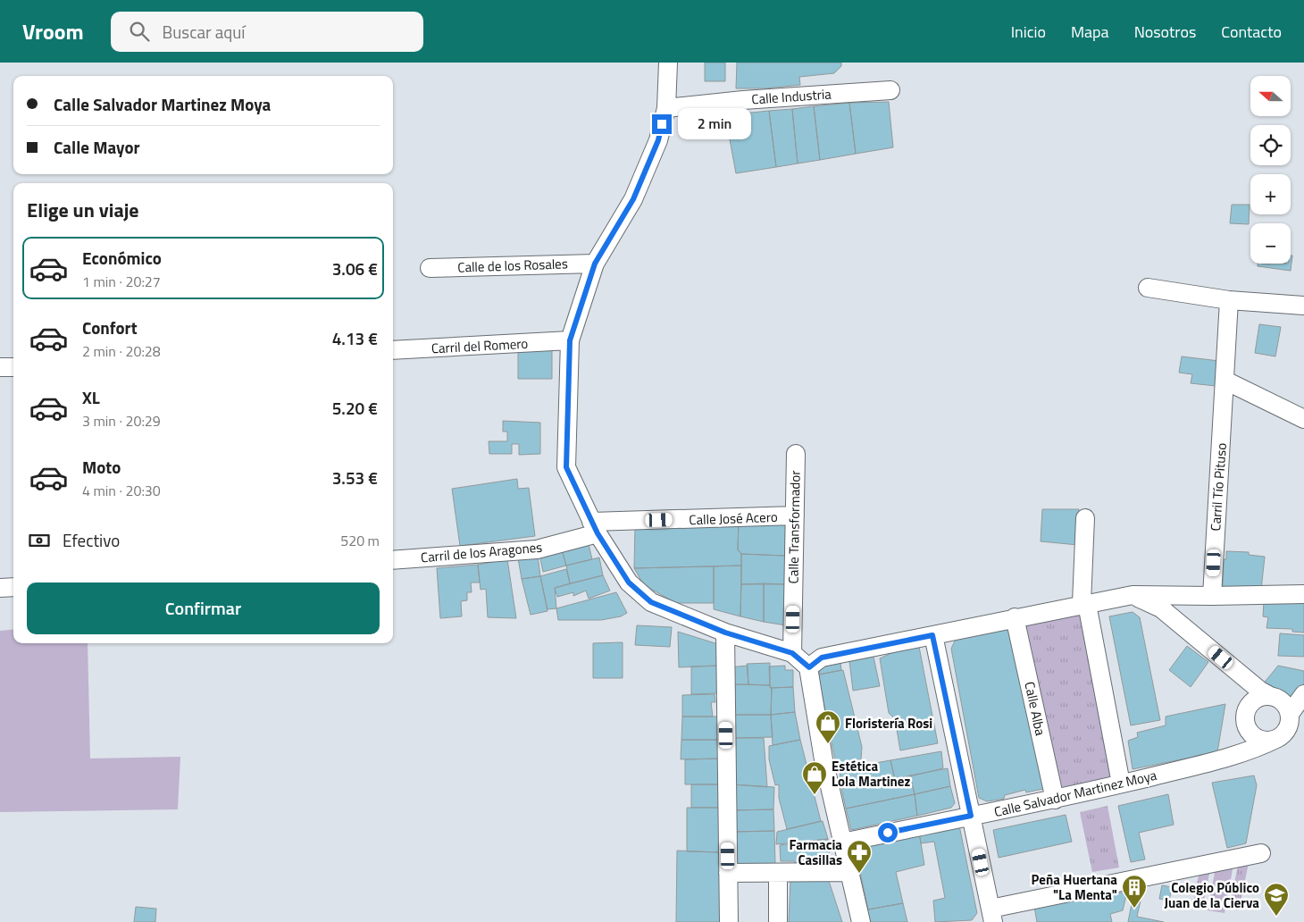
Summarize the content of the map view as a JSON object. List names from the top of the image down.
{
  "streets": {
    "street": [
      "Calle Industria",
      "Calle de los Rosales",
      "Carril del Romero",
      "Carril Tío Pituso",
      "Calle José Acero",
      "Calle Transformador",
      "Carril de los Aragones",
      "Calle Alba",
      "Calle Salvador Martinez Moya"
    ]
  },
  "crossings": [
    ["Calle José Acero", "Calle Transformador"],
    ["Calle José Acero", "Carril de los Aragones"],
    ["Calle Alba", "Calle Salvador Martinez Moya"]
  ],
  "places": {
    "shop": ["Floristería Rosi", "Estética Lola Martinez"],
    "pharmacy": ["Farmacia Casillas"],
    "building": ["Peña Huertana \"La Menta\""],
    "school or university": ["Colegio Público Juan de la Cierva"]
  },
  "north": "left",
  "page": {
    "header": "Vroom",
    "search": "Buscar aquí",
    "nav": [
      "Inicio",
      "Mapa",
      "Nosotros",
      "Contacto"
    ],
    "map_buttons": ["+", "−"],
    "banner": ["Calle Salvador Martinez Moya", "Calle Mayor"],
    "bubble": "2 min",
    "heading": "Elige un viaje",
    "list": [
      {
        "name": "Económico",
        "note": "1 min · 20:27",
        "value": "3.06 €"
      },
      {
        "name": "Confort",
        "note": "2 min · 20:28",
        "value": "4.13 €"
      },
      {
        "name": "XL",
        "note": "3 min · 20:29",
        "value": "5.20 €"
      },
      {
        "name": "Moto",
        "note": "4 min · 20:30",
        "value": "3.53 €"
      }
    ],
    "pay": ["Efectivo", "520 m"],
    "buttons": "Confirmar"
  }
}
